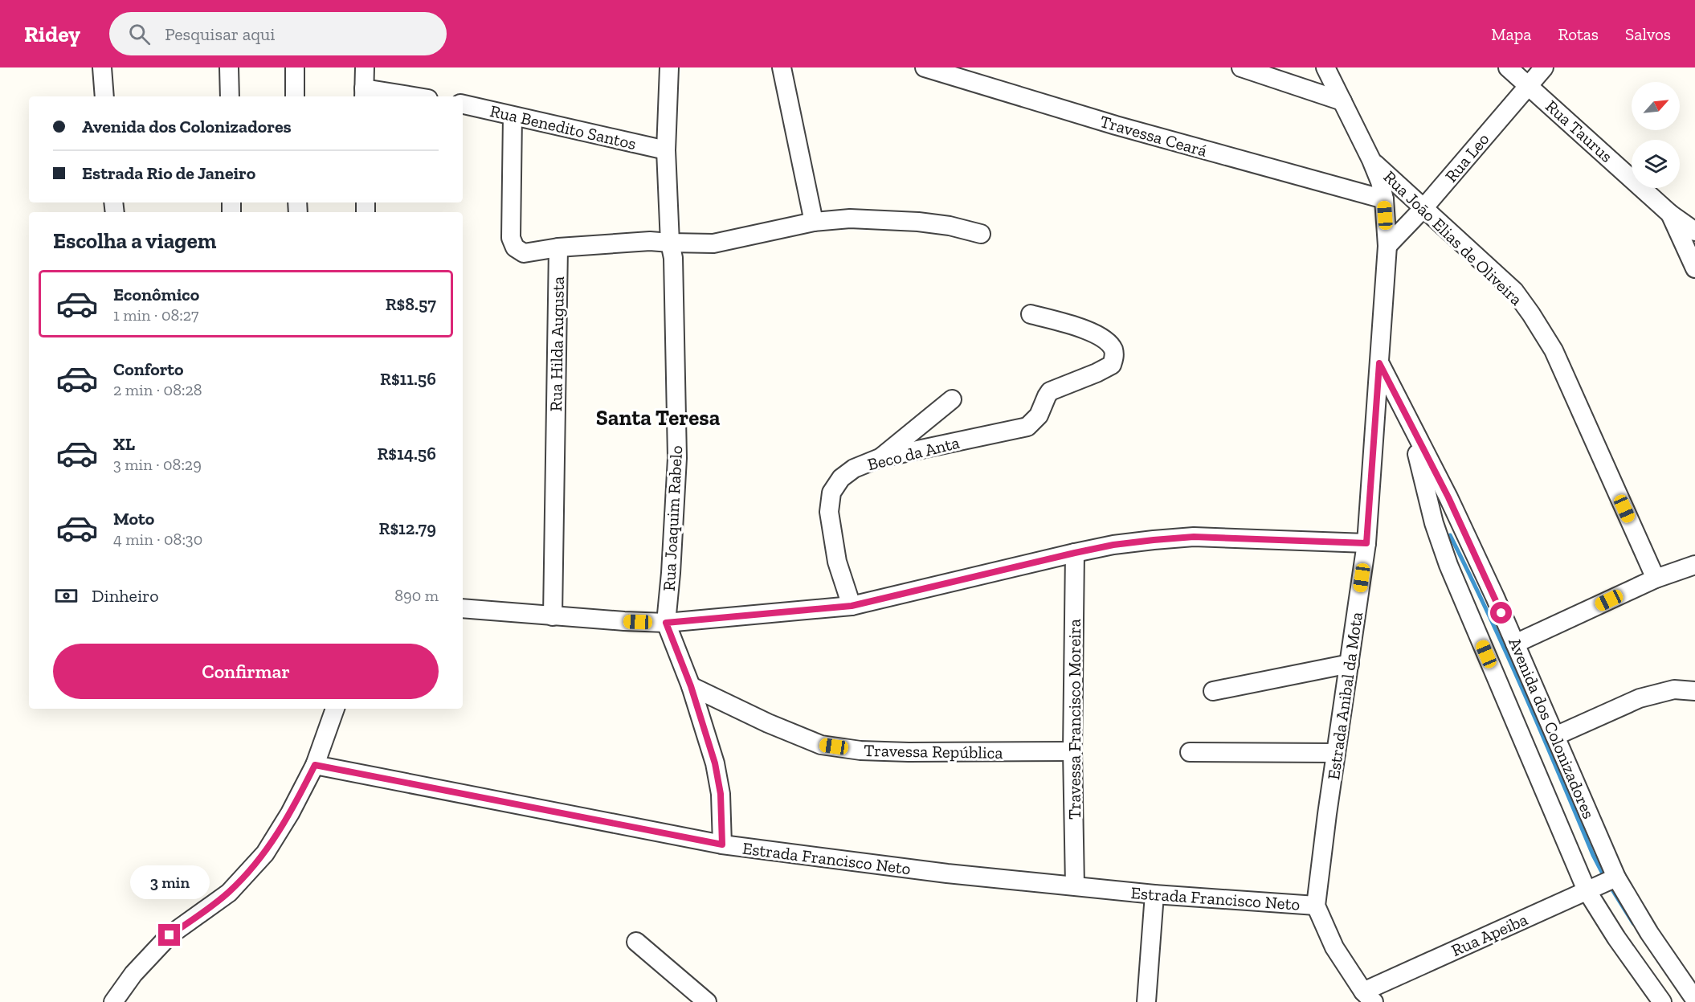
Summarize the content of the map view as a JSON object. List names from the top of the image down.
{
  "streets": {
    "street": [
      "Rua Benedito Santos",
      "Rua Taurus",
      "Travessa Ceará",
      "Rua Leo",
      "Rua Joāo Elias de Oliveira",
      "Rua Hilda Augusta",
      "Beco da Anta",
      "Rua Joaquim Rabelo",
      "Estrada Anibal da Mota",
      "Travessa Francisco Moreira",
      "Avenida dos Colonizadores",
      "Travessa República",
      "Estrada Francisco Neto",
      "Rua Apeiba"
    ]
  },
  "crossings": [
    ["Rua Benedito Santos", "Rua Joaquim Rabelo"],
    ["Rua Taurus", "Rua Leo"],
    ["Travessa Ceará", "Estrada Anibal da Mota"],
    ["Rua Leo", "Rua Joāo Elias de Oliveira"],
    ["Rua Leo", "Estrada Anibal da Mota"],
    ["Rua Joāo Elias de Oliveira", "Estrada Anibal da Mota"],
    ["Rua Joaquim Rabelo", "Travessa República"],
    ["Rua Joaquim Rabelo", "Estrada Francisco Neto"],
    ["Estrada Anibal da Mota", "Avenida dos Colonizadores"],
    ["Estrada Anibal da Mota", "Estrada Francisco Neto"],
    ["Travessa Francisco Moreira", "Travessa República"],
    ["Travessa Francisco Moreira", "Estrada Francisco Neto"],
    ["Avenida dos Colonizadores", "Rua Apeiba"]
  ],
  "districts": ["Santa Teresa"],
  "north": "top right",
  "page": {
    "header": "Ridey",
    "search": "Pesquisar aqui",
    "nav": ["Mapa", "Rotas", "Salvos"],
    "banner": ["Avenida dos Colonizadores", "Estrada Rio de Janeiro"],
    "heading": "Escolha a viagem",
    "list": [
      {
        "name": "Econômico",
        "note": "1 min · 08:27",
        "value": "R$8.57"
      },
      {
        "name": "Conforto",
        "note": "2 min · 08:28",
        "value": "R$11.56"
      },
      {
        "name": "XL",
        "note": "3 min · 08:29",
        "value": "R$14.56"
      },
      {
        "name": "Moto",
        "note": "4 min · 08:30",
        "value": "R$12.79"
      }
    ],
    "pay": ["Dinheiro", "890 m"],
    "buttons": "Confirmar",
    "bubble": "3 min"
  }
}
